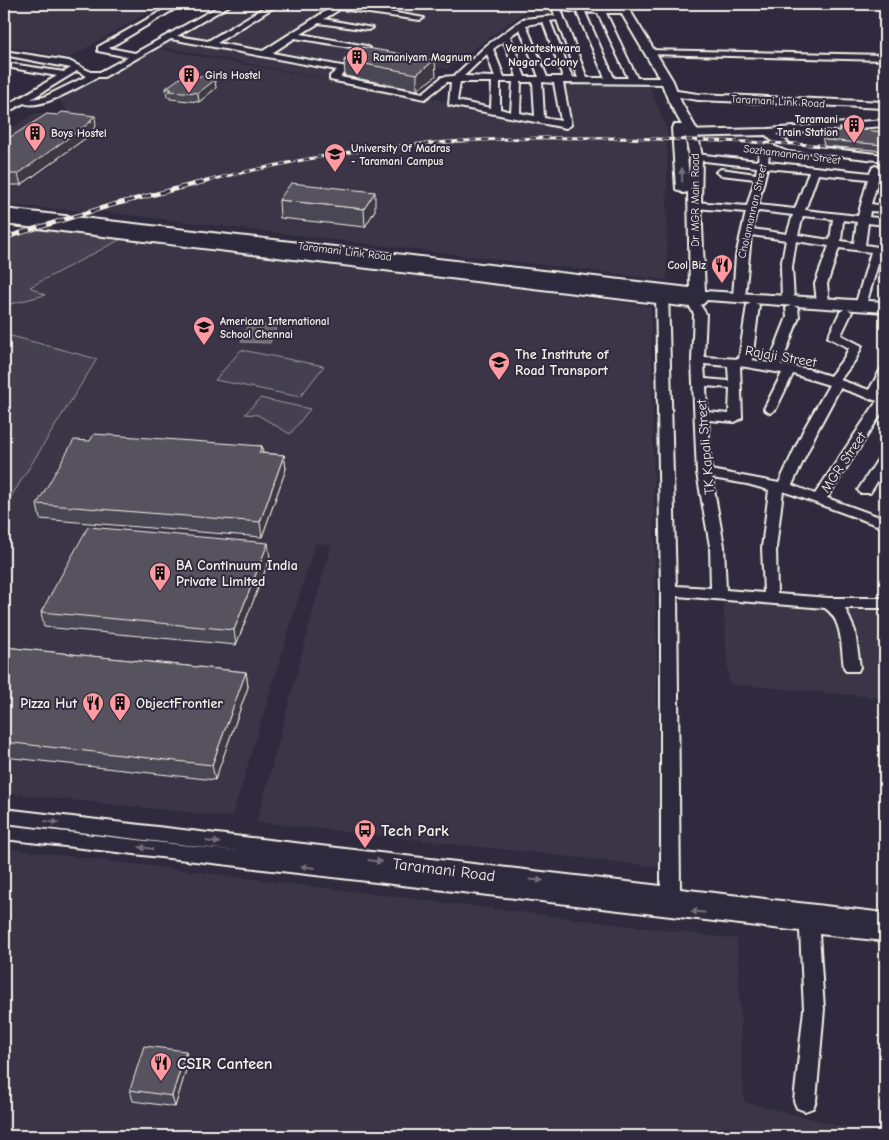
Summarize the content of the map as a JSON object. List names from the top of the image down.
{
  "streets": {
    "main road": ["Taramani Link Road", "Dr MGR Main Road"],
    "street": [
      "Sozhamannan Street",
      "Cholamannan Street",
      "Rajaji Street",
      "TK Kapali Street",
      "MGR Street",
      "Taramani Road"
    ]
  },
  "crossings": [
    ["Taramani Link Road", "Dr MGR Main Road"],
    ["Taramani Link Road", "TK Kapali Street"],
    ["Sozhamannan Street", "Dr MGR Main Road"],
    ["Sozhamannan Street", "Cholamannan Street"],
    ["Dr MGR Main Road", "TK Kapali Street"],
    ["Rajaji Street", "TK Kapali Street"],
    ["Rajaji Street", "MGR Street"]
  ],
  "districts": ["Venkateshwara Nagar Colony"],
  "places": {
    "building": [
      "Ramaniyam Magnum",
      "Girls Hostel",
      "Taramani Train Station",
      "Boys Hostel",
      "BA Continuum India Private Limited",
      "ObjectFrontier"
    ],
    "school or university": ["University Of Madras - Taramani Campus", "American International School Chennai", "The Institute of Road Transport"],
    "restaurant": ["Cool Biz", "Pizza Hut", "CSIR Canteen"],
    "bus stop": ["Tech Park"]
  }
}
